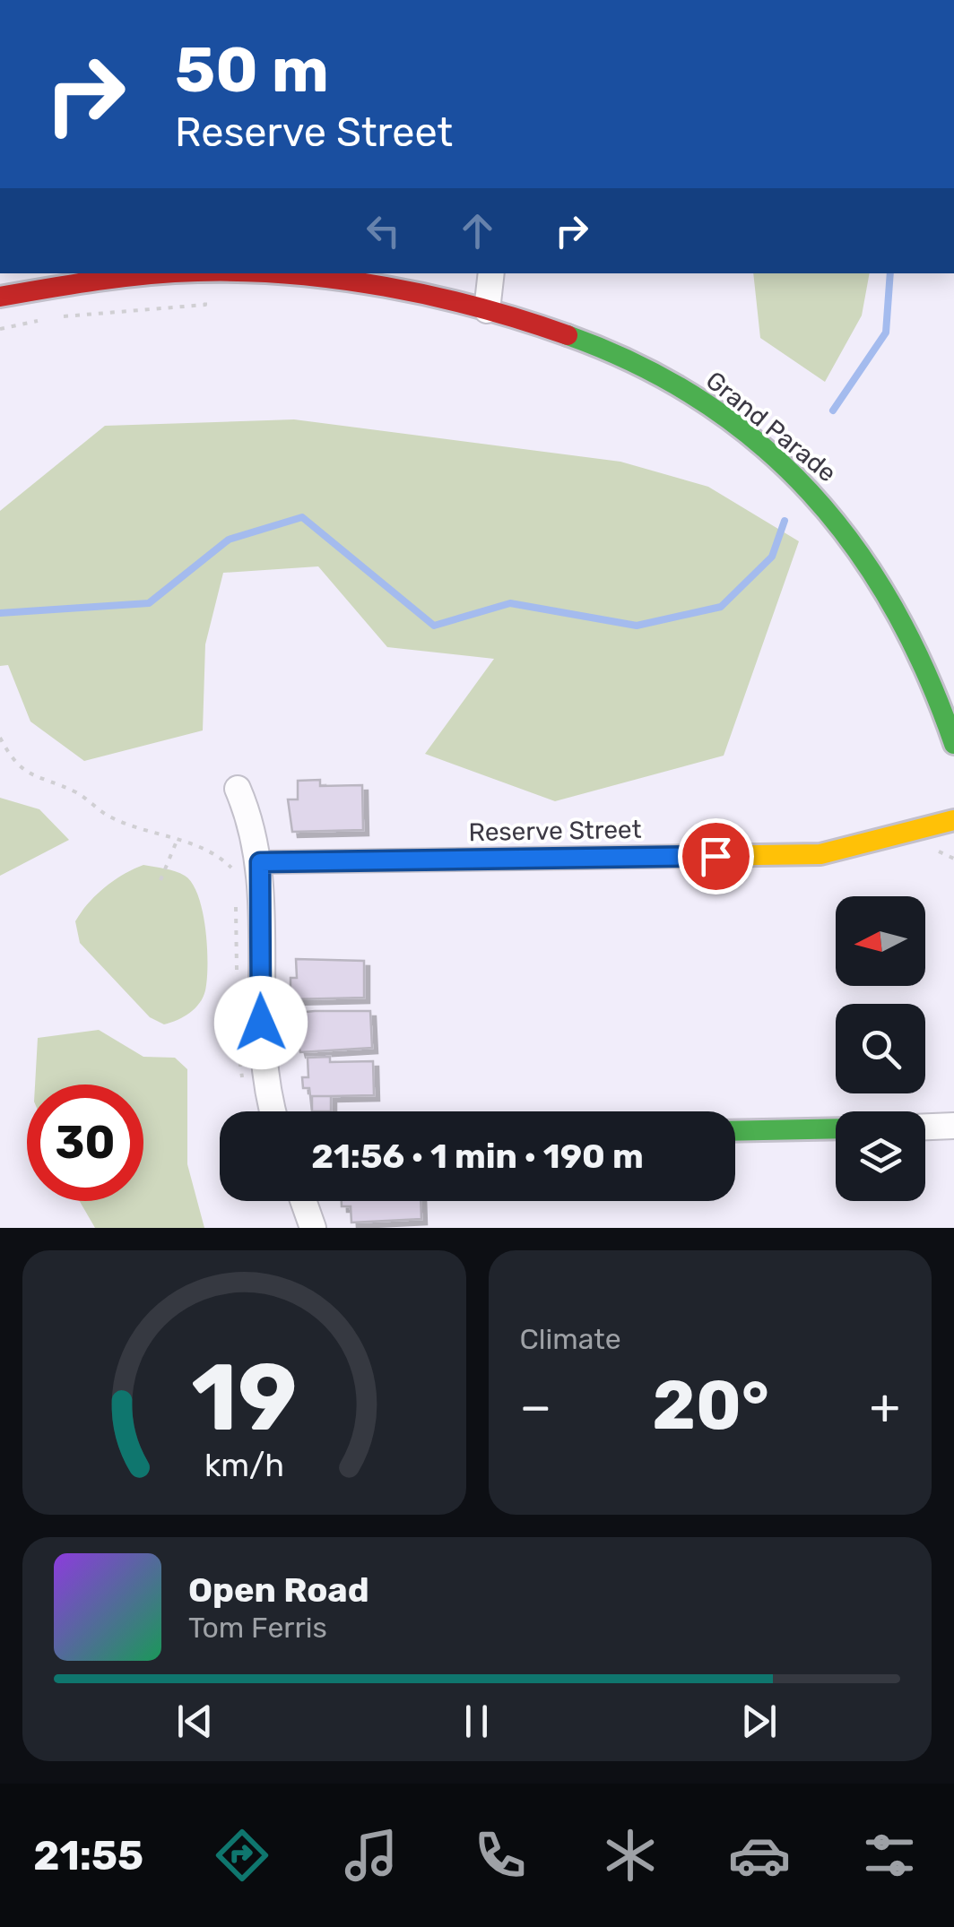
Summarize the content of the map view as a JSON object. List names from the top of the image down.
{
  "streets": {
    "street": ["Grand Parade", "Reserve Street"]
  },
  "north": "left",
  "page": {
    "turn": ["50 m", "Reserve Street"],
    "limit": "30",
    "trip": "21:56 · 1 min · 190 m",
    "tile": "Climate",
    "heat": ["−", "20°", "+"],
    "song": ["Open Road", "Tom Ferris"],
    "tabs": "21:55",
    "gauge": ["19", "km/h"]
  }
}
